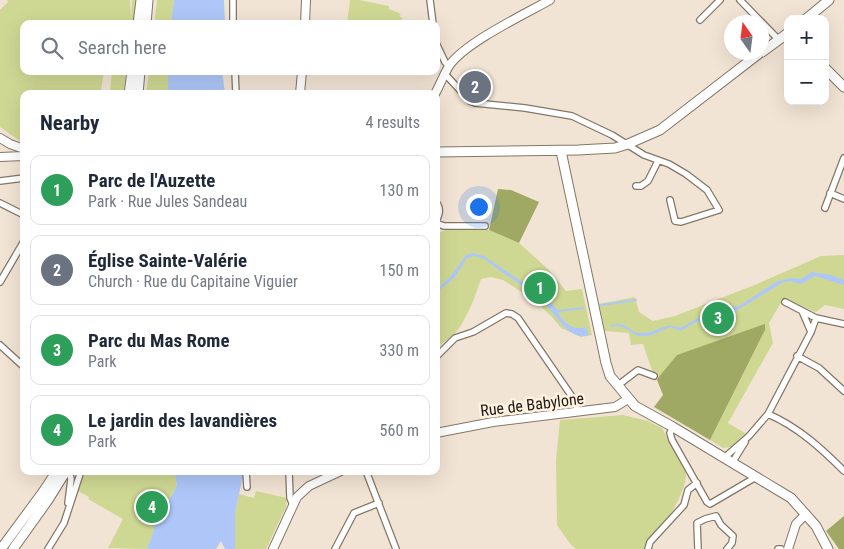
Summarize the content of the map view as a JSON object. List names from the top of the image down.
{
  "streets": {
    "street": ["Rue de Babylone"]
  },
  "north": "top",
  "page": {
    "map_buttons": ["+", "−"],
    "search": "Search here",
    "pins": [
      "2",
      "1",
      "3",
      "4"
    ],
    "heading": ["Nearby", "4 results"],
    "list": [
      {
        "mark": "1",
        "name": "Parc de l'Auzette",
        "note": "Park · Rue Jules Sandeau",
        "value": "130 m"
      },
      {
        "mark": "2",
        "name": "Église Sainte-Valérie",
        "note": "Church · Rue du Capitaine Viguier",
        "value": "150 m"
      },
      {
        "mark": "3",
        "name": "Parc du Mas Rome",
        "note": "Park",
        "value": "330 m"
      },
      {
        "mark": "4",
        "name": "Le jardin des lavandières",
        "note": "Park",
        "value": "560 m"
      }
    ]
  }
}
